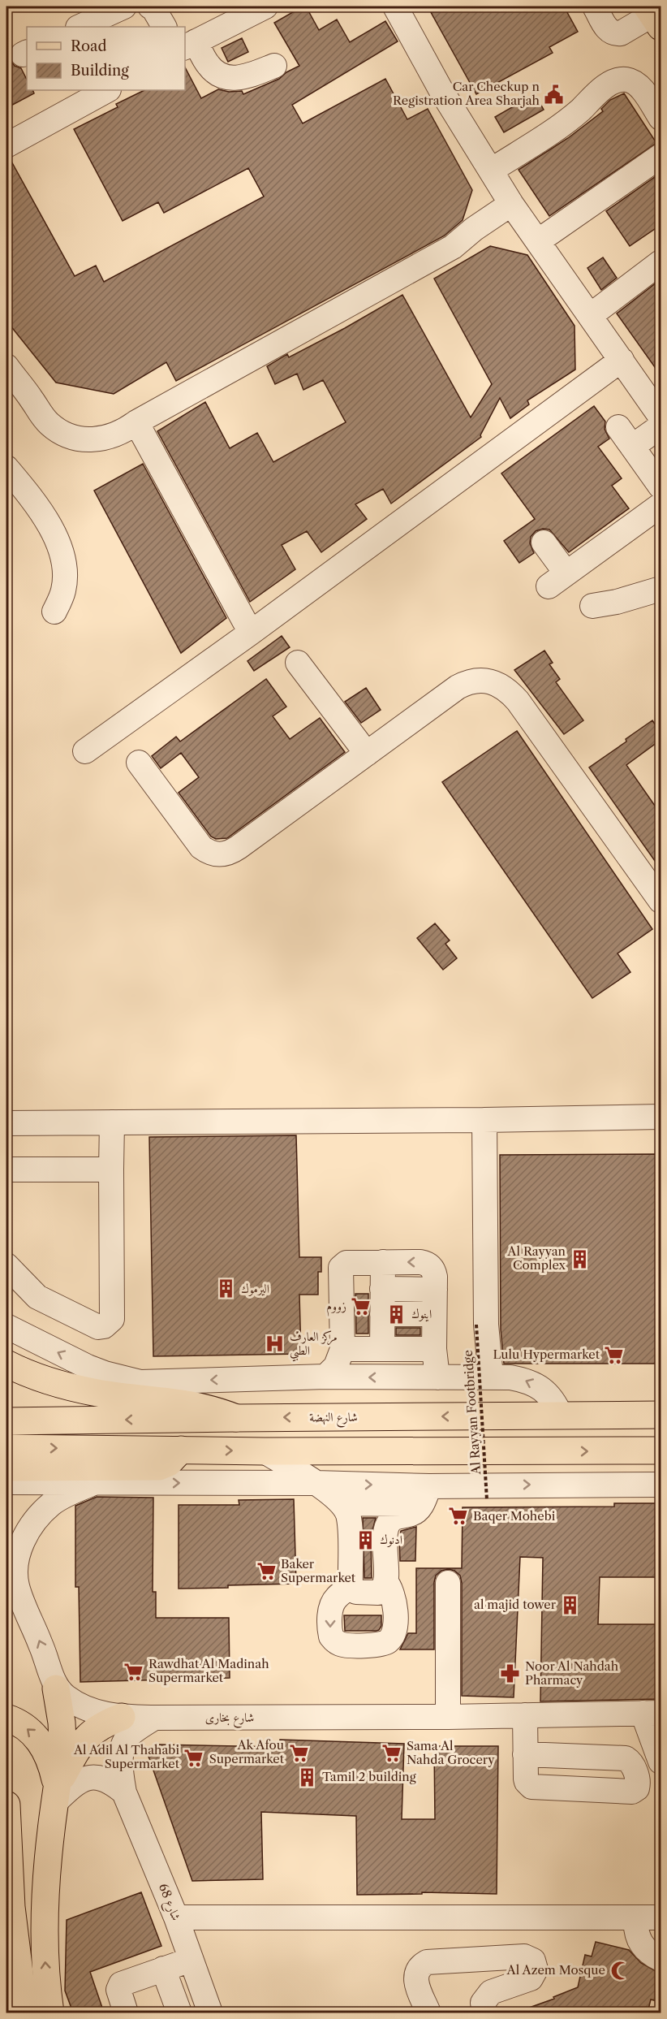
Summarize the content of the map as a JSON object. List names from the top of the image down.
{
  "streets": {
    "main road": ["شارع النهضة"],
    "street": ["شارع بخارى", "شارع 68"],
    "path": ["Al Rayyan Footbridge"]
  },
  "crossings": [
    ["شارع بخارى", "شارع 68"]
  ],
  "places": {
    "public building": ["Car Checkup n Registration Area Sharjah"],
    "building": [
      "Al Rayyan Complex",
      "اليرموك",
      "اينوك",
      "ادنوك",
      "al majid tower",
      "Tamil 2 building"
    ],
    "supermarket": [
      "زووم",
      "Lulu Hypermarket",
      "Baqer Mohebi",
      "Baker Supermarket",
      "Rawdhat Al Madinah Supermarket",
      "Ak Afou Supermarket",
      "Sama Al Nahda Grocery",
      "Al Adil Al Thahabi Supermarket"
    ],
    "hospital": ["مركز العارف الطبي"],
    "pharmacy": ["Noor Al Nahdah Pharmacy"],
    "mosque": ["Al Azem Mosque"]
  },
  "legend": ["Road", "Building"]
}
